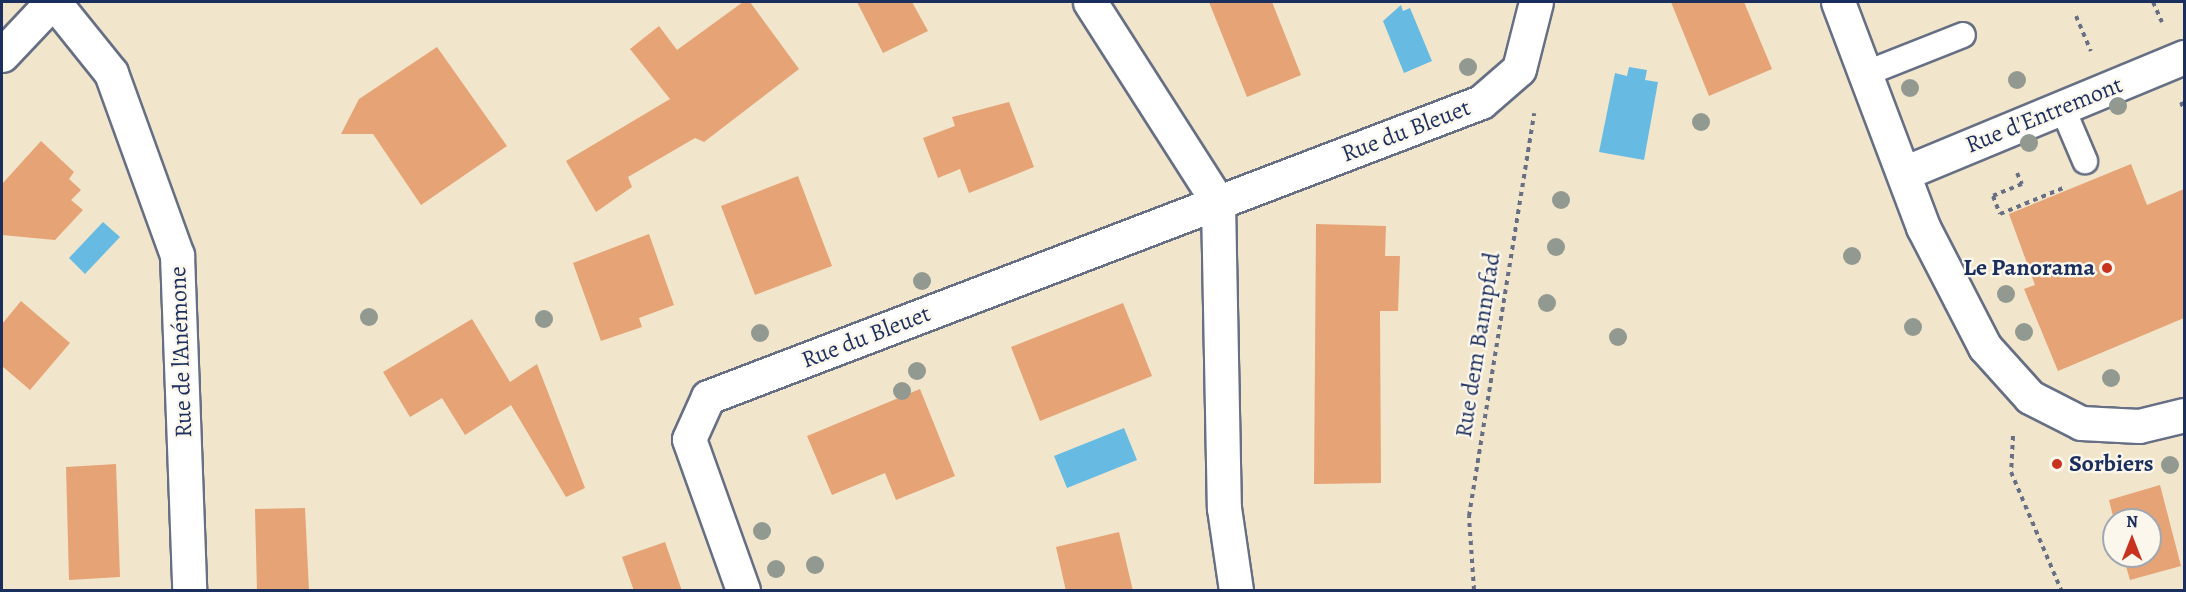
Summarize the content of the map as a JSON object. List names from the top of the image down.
{
  "streets": {
    "street": ["Rue d'Entremont", "Rue du Bleuet", "Rue de l'Anémone"],
    "path": ["Rue dem Bannpfad"]
  },
  "places": ["Le Panorama", "Sorbiers"],
  "north": "top"
}
